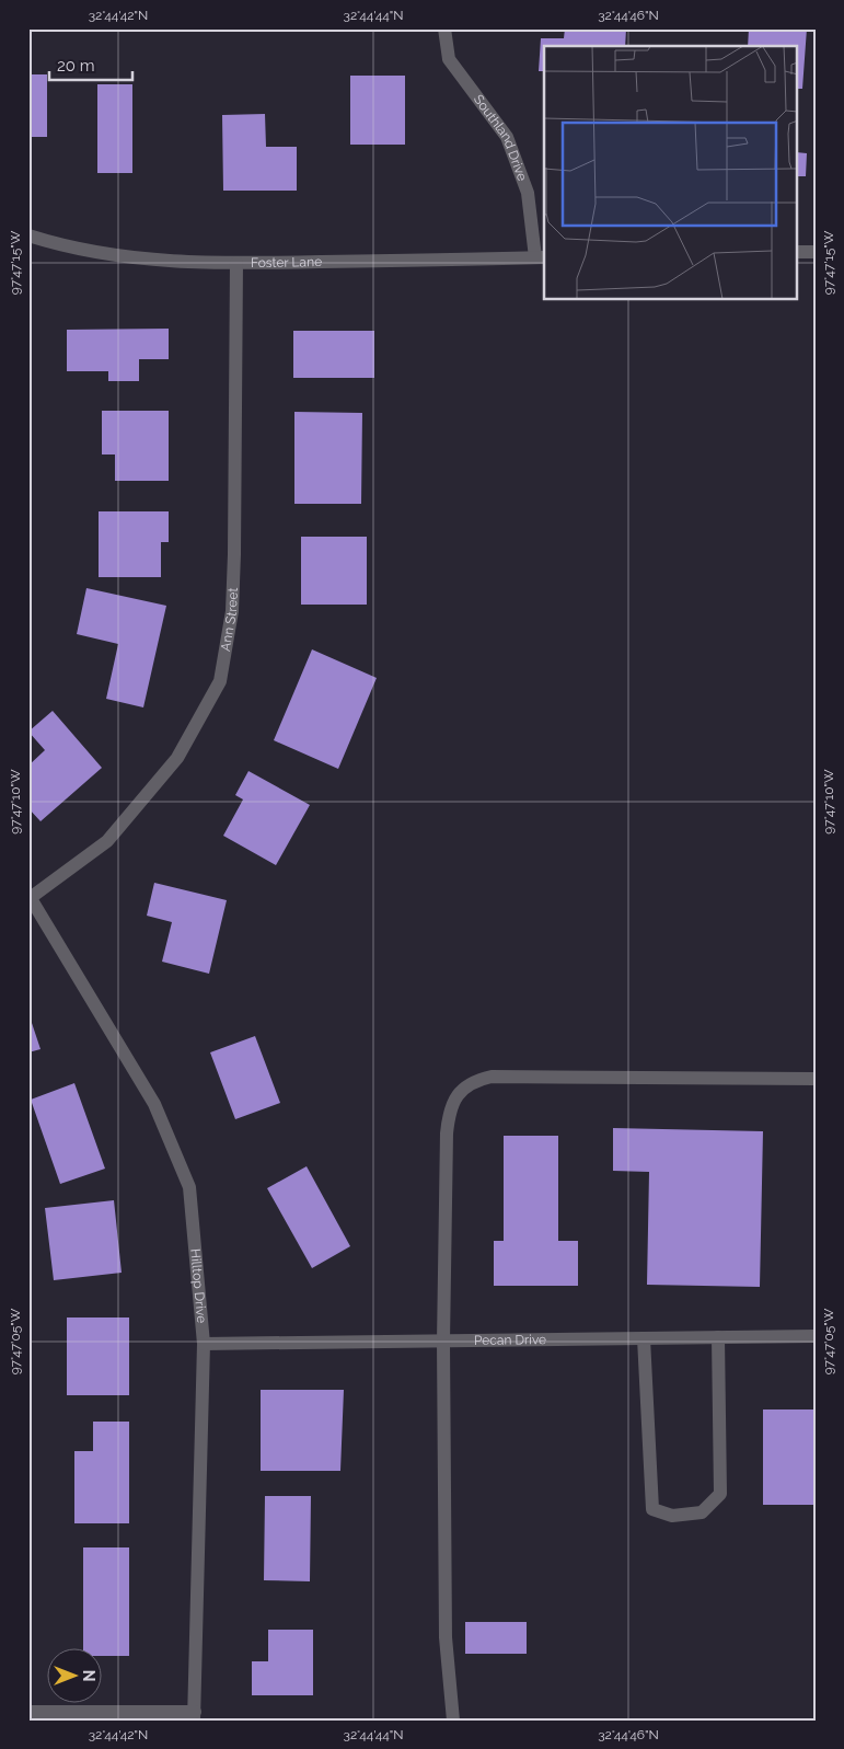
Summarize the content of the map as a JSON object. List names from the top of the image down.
{
  "streets": {
    "street": [
      "Southland Drive",
      "Foster Lane",
      "Ann Street",
      "Hilltop Drive",
      "Pecan Drive"
    ]
  },
  "crossings": [
    ["Southland Drive", "Foster Lane"],
    ["Foster Lane", "Ann Street"],
    ["Ann Street", "Hilltop Drive"],
    ["Hilltop Drive", "Pecan Drive"]
  ],
  "scale_bar": "20 m",
  "north": "right",
  "coordinates": [
    "32°44'42\"N",
    "32°44'44\"N",
    "32°44'46\"N",
    "97°47'15\"W",
    "97°47'10\"W",
    "97°47'05\"W"
  ]
}
